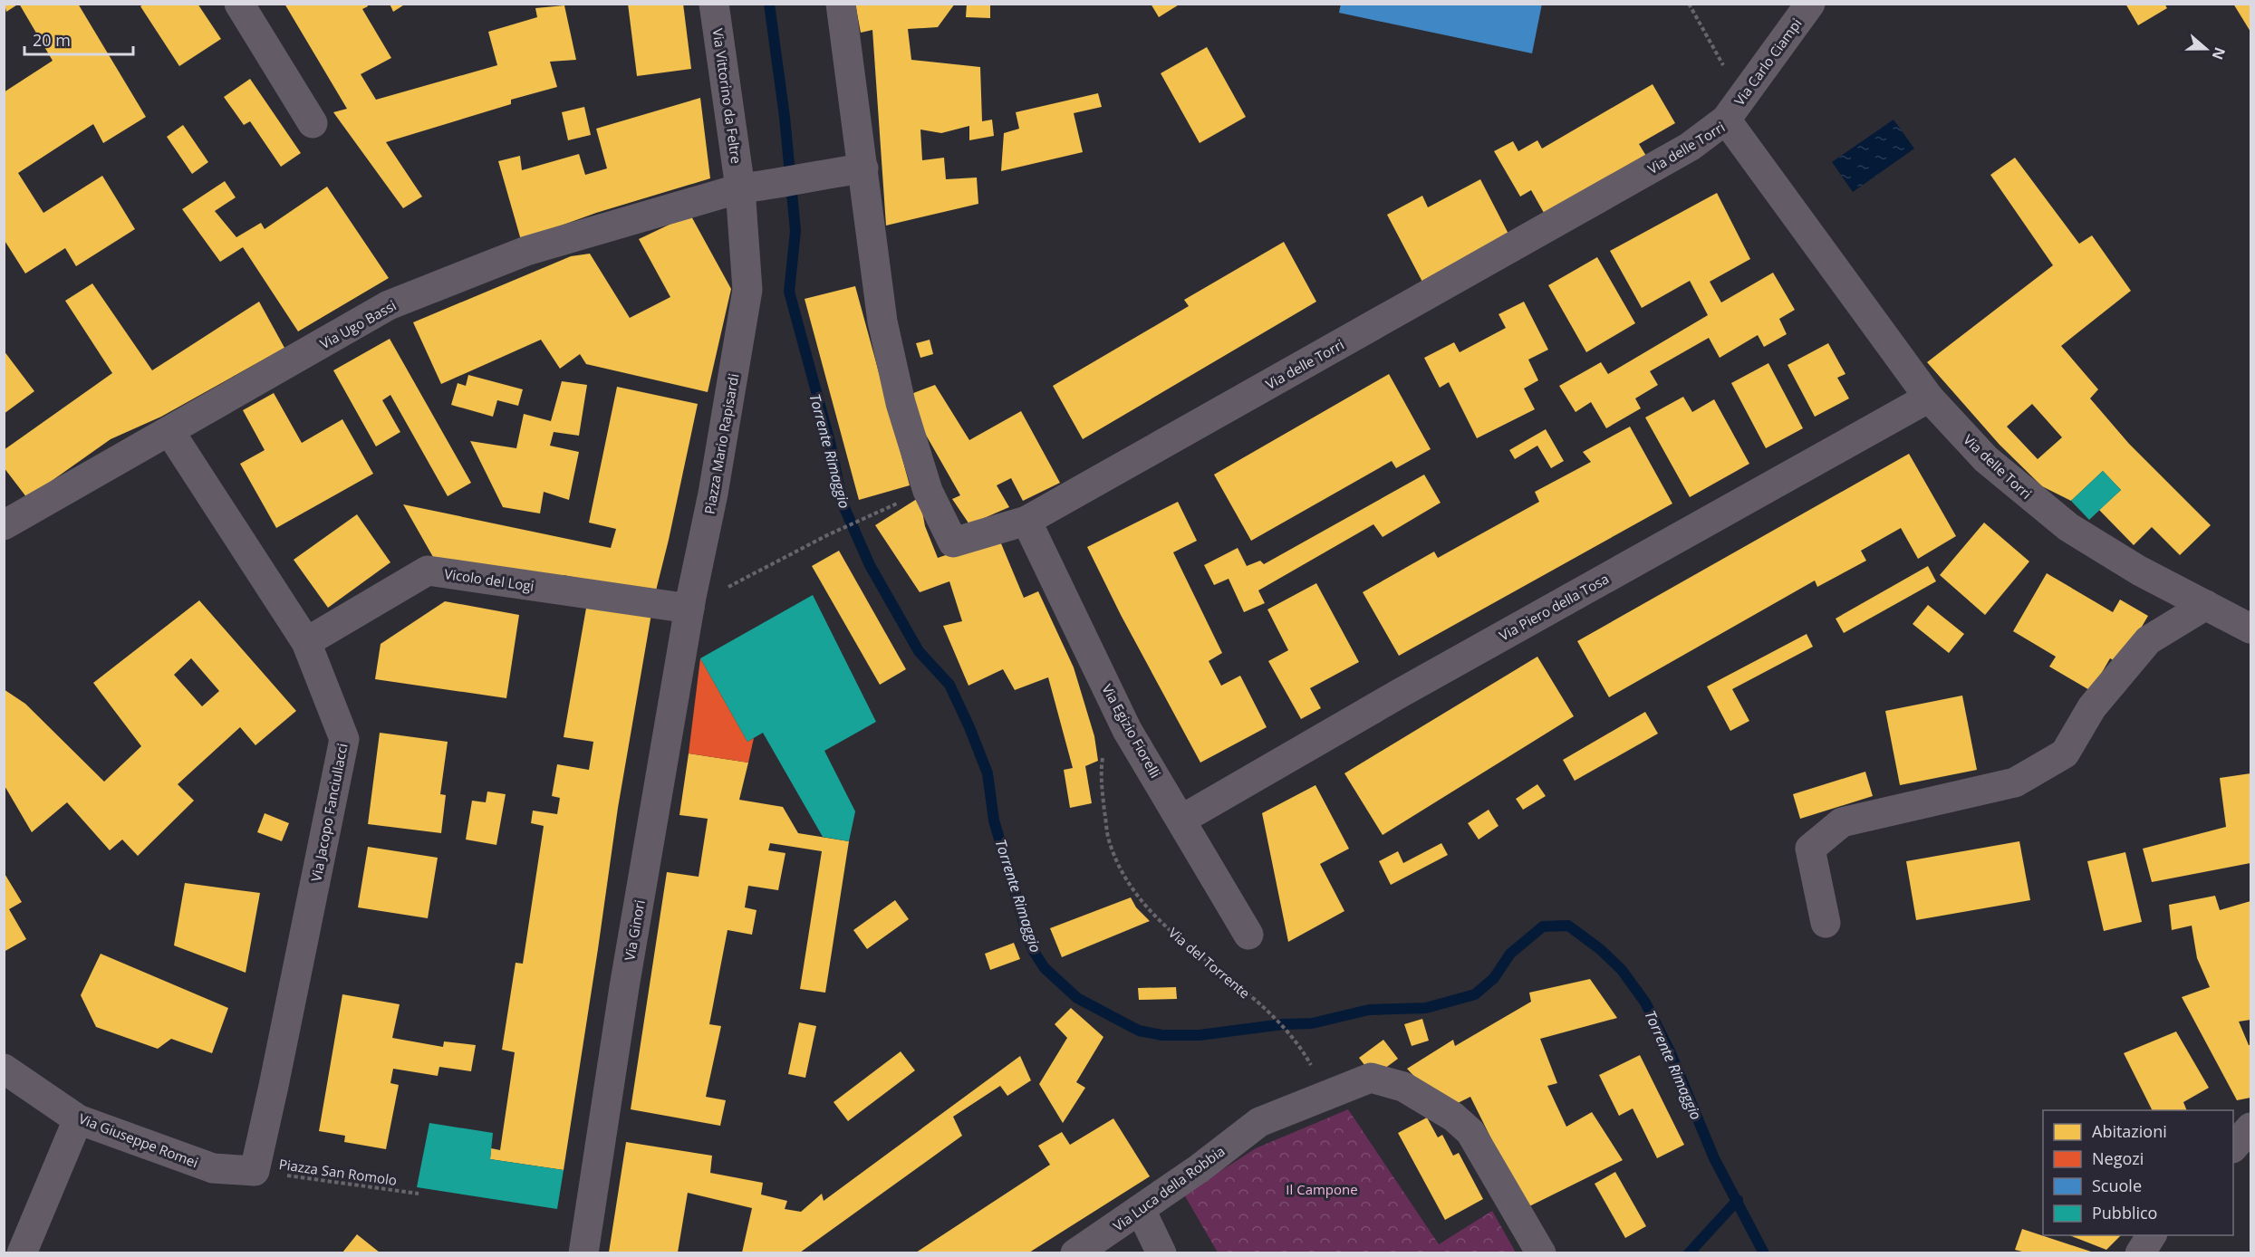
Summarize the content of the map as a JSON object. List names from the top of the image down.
{
  "streets": {
    "street": [
      "Via Carlo Ciampi",
      "Via Vittorino da Feltre",
      "Via delle Torri",
      "Via Ugo Bassi",
      "Piazza Mario Rapisardi",
      "Vicolo del Logi",
      "Via Piero della Tosa",
      "Via Egizio Fiorelli",
      "Via Jacopo Fanciullacci",
      "Via Ginori",
      "Via Giuseppe Romei",
      "Via Luca della Robbia"
    ],
    "path": ["Via del Torrente", "Piazza San Romolo"]
  },
  "crossings": [
    ["Via Carlo Ciampi", "Via delle Torri"],
    ["Via Vittorino da Feltre", "Via Ugo Bassi"],
    ["Via Vittorino da Feltre", "Piazza Mario Rapisardi"],
    ["Via delle Torri", "Via Piero della Tosa"],
    ["Via delle Torri", "Via Egizio Fiorelli"],
    ["Via Ugo Bassi", "Via Jacopo Fanciullacci"],
    ["Piazza Mario Rapisardi", "Vicolo del Logi"],
    ["Piazza Mario Rapisardi", "Via Ginori"],
    ["Vicolo del Logi", "Via Jacopo Fanciullacci"],
    ["Vicolo del Logi", "Via Ginori"],
    ["Via Piero della Tosa", "Via Egizio Fiorelli"],
    ["Via Egizio Fiorelli", "Via del Torrente"],
    ["Via Jacopo Fanciullacci", "Via Giuseppe Romei"],
    ["Via Jacopo Fanciullacci", "Piazza San Romolo"],
    ["Via Giuseppe Romei", "Piazza San Romolo"]
  ],
  "water": ["Torrente Rimaggio"],
  "parks": ["Il Campone"],
  "legend": [
    "Abitazioni",
    "Negozi",
    "Scuole",
    "Pubblico"
  ],
  "scale_bar": "20 m",
  "north": "right"
}
